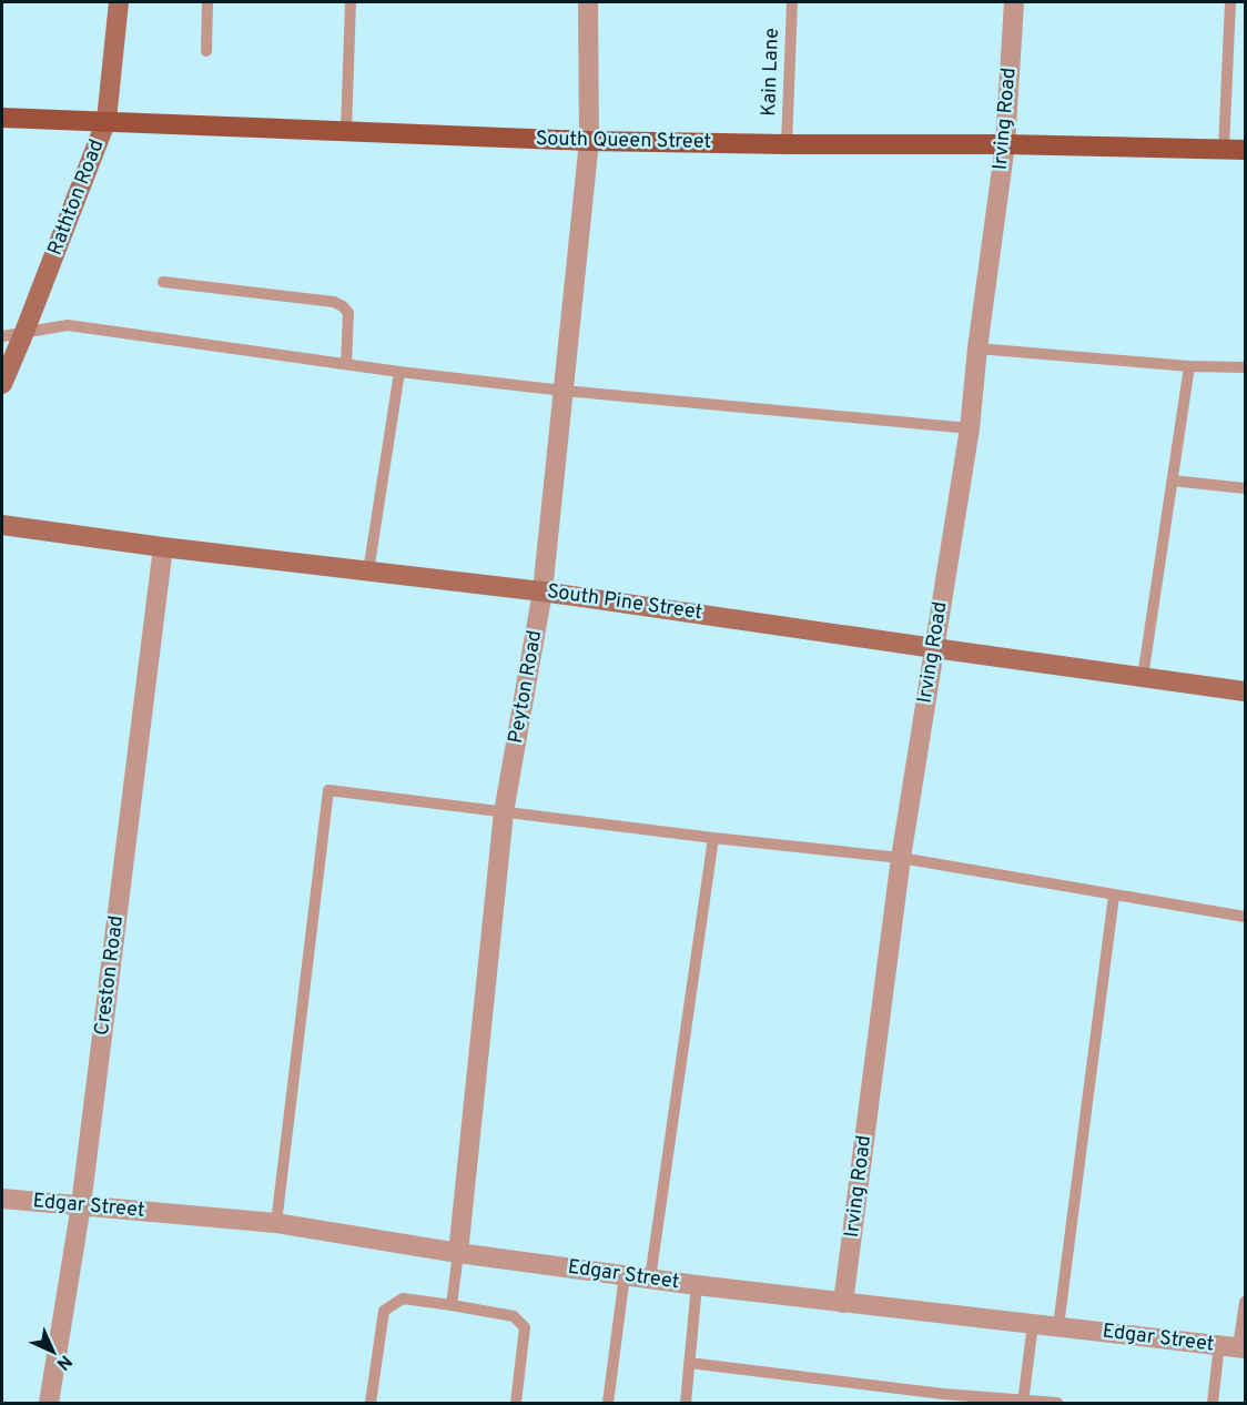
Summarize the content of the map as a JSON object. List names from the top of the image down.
{
  "streets": {
    "main road": ["South Queen Street"],
    "street": [
      "Irving Road",
      "Rathton Road",
      "South Pine Street",
      "Peyton Road",
      "Creston Road",
      "Edgar Street"
    ],
    "lane": ["Kain Lane"]
  },
  "crossings": [
    ["Kain Lane", "South Queen Street"],
    ["Irving Road", "South Queen Street"],
    ["Irving Road", "South Pine Street"],
    ["Irving Road", "Edgar Street"],
    ["South Queen Street", "Rathton Road"],
    ["South Queen Street", "Peyton Road"],
    ["South Pine Street", "Peyton Road"],
    ["South Pine Street", "Creston Road"],
    ["Peyton Road", "Edgar Street"],
    ["Creston Road", "Edgar Street"]
  ],
  "north": "bottom right"
}
